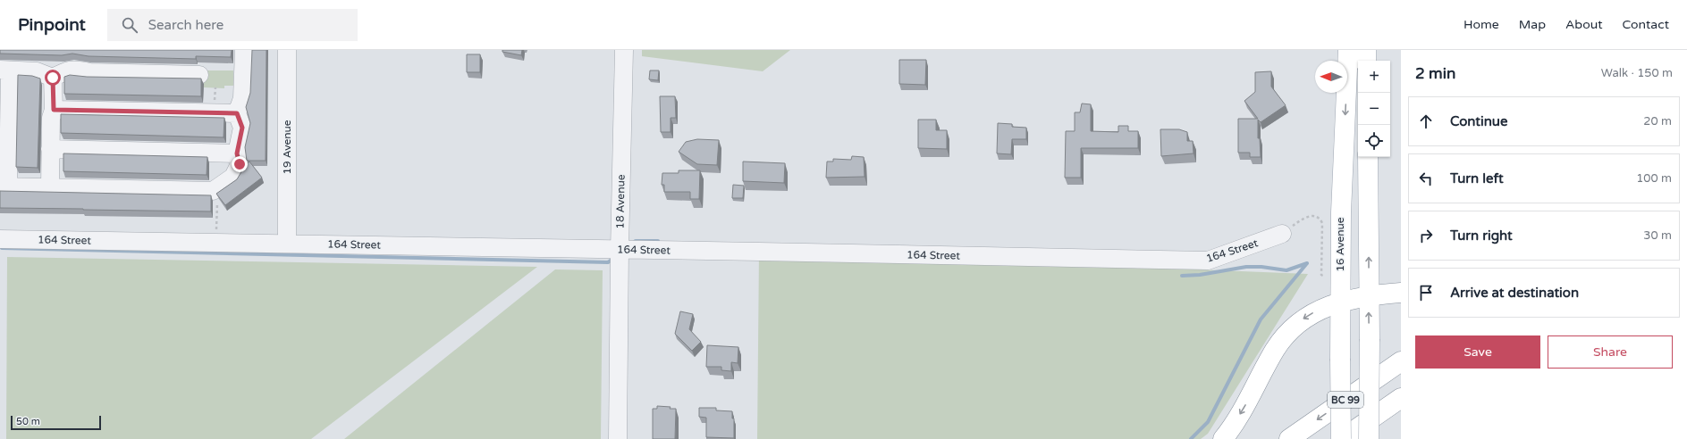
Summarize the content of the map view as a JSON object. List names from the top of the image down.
{
  "streets": {
    "main road": ["16 Avenue", "BC 99"],
    "street": ["19 Avenue", "18 Avenue", "164 Street"]
  },
  "crossings": [
    ["19 Avenue", "164 Street"],
    ["18 Avenue", "164 Street"],
    ["16 Avenue", "BC 99"]
  ],
  "scale_bar": "50 m",
  "north": "left",
  "page": {
    "header": "Pinpoint",
    "search": "Search here",
    "nav": [
      "Home",
      "Map",
      "About",
      "Contact"
    ],
    "heading": ["2 min", "Walk · 150 m"],
    "map_buttons": ["+", "−"],
    "list": [
      ["Continue", "20 m"],
      ["Turn left", "100 m"],
      ["Turn right", "30 m"],
      "Arrive at destination"
    ],
    "buttons": ["Save", "Share"],
    "scale": "50 m"
  }
}
